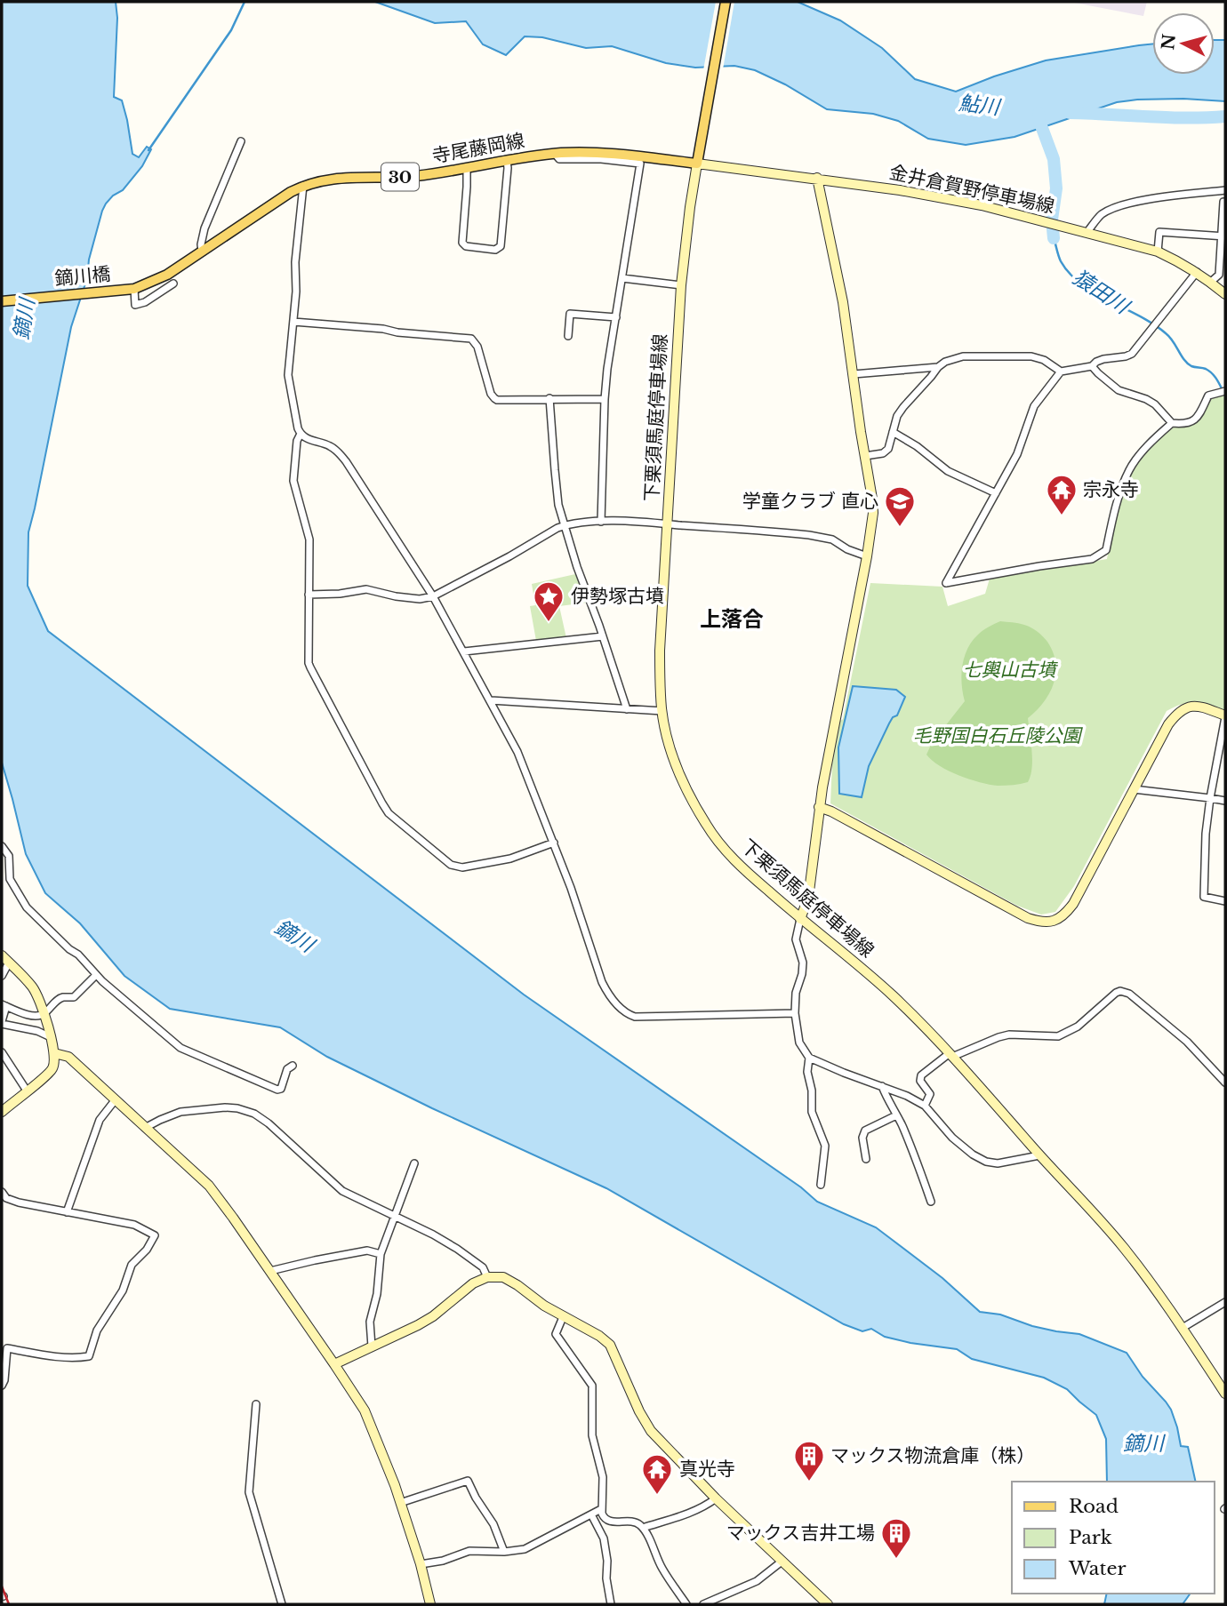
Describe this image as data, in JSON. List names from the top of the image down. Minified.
{"streets":{"main road":["寺尾藤岡線","30","鏑川橋"],"street":["金井倉賀野停車場線","下栗須馬庭停車場線"]},"crossings":[["寺尾藤岡線","金井倉賀野停車場線"],["寺尾藤岡線","鏑川橋"],["寺尾藤岡線","下栗須馬庭停車場線"],["金井倉賀野停車場線","下栗須馬庭停車場線"]],"districts":["上落合"],"water":["鮎川","猿田川","鏑川"],"parks":["七輿山古墳","毛野国白石丘陵公園"],"places":{"temple":["宗永寺","真光寺"],"school or university":["学童クラブ 直心"],"place":["伊勢塚古墳"],"building":["マックス物流倉庫（株）","マックス吉井工場"]},"legend":["Road","Park","Water"],"north":"left"}
